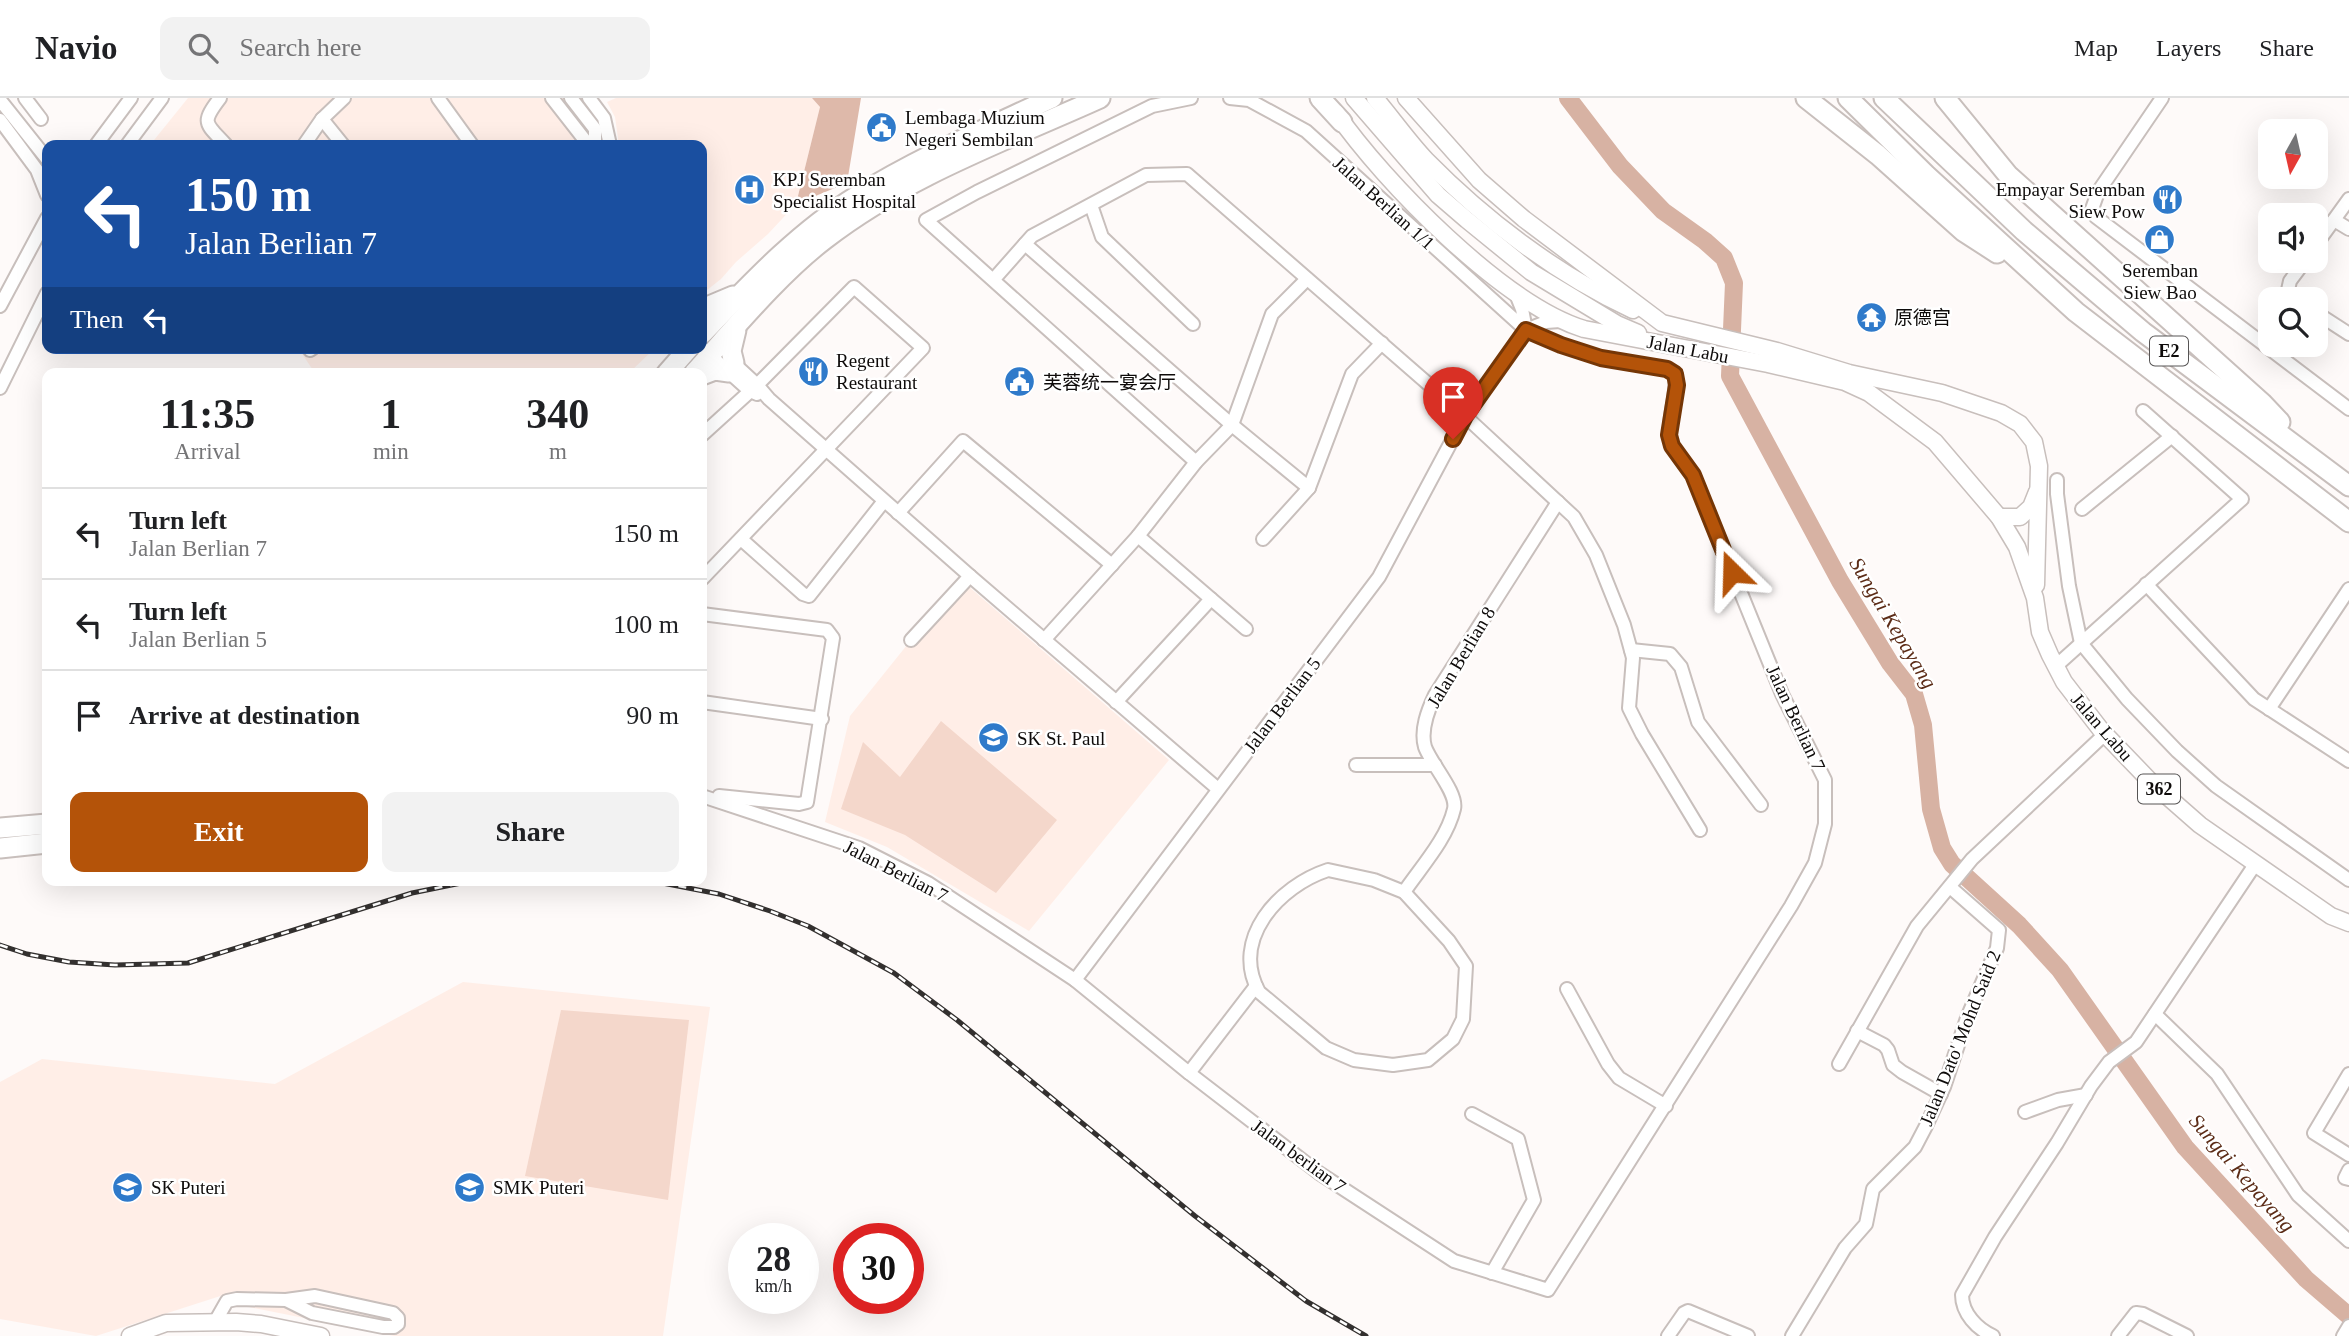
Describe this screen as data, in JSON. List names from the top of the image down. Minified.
{"streets":{"highway":["E2"],"main road":["Jalan Labu","362"],"street":["Jalan Berlian 1/1","Jalan Berlian 8","Jalan Berlian 5","Jalan Berlian 7","Jalan Dato' Mohd Said 2","Jalan berlian 7"]},"crossings":[["Jalan Berlian 1/1","Jalan Berlian 5"],["Jalan Berlian 1/1","Jalan Berlian 7"],["Jalan Berlian 5","Jalan Berlian 7"],["Jalan Berlian 5","Jalan berlian 7"],["Jalan Berlian 7","Jalan berlian 7"]],"water":["Sungai Kepayang"],"places":{"public building":["Lembaga Muzium Negeri Sembilan","芙蓉统一宴会厅"],"hospital":["KPJ Seremban Specialist Hospital"],"restaurant":["Empayar Seremban Siew Pow","Regent Restaurant"],"shop":["Seremban Siew Bao"],"temple":["原德宫"],"school or university":["SK St. Paul","SK Puteri","SMK Puteri"]},"north":"bottom","page":{"header":"Navio","search":"Search here","nav":["Map","Layers","Share"],"turn":["150 m","Jalan Berlian 7"],"then":"Then","eta":["11:35","Arrival","1","min","340","m"],"list":[{"name":"Turn left","note":"Jalan Berlian 7","value":"150 m"},{"name":"Turn left","note":"Jalan Berlian 5","value":"100 m"},{"name":"Arrive at destination","value":"90 m"}],"buttons":["Exit","Share"],"speed":"28 km/h","limit":"30"}}
